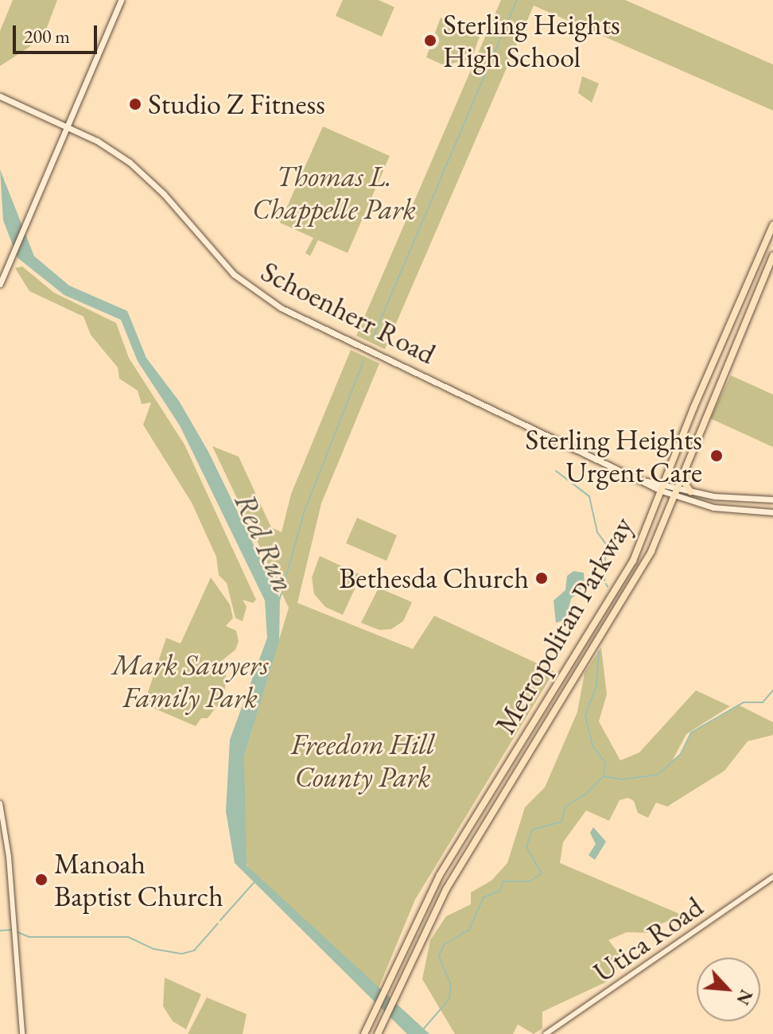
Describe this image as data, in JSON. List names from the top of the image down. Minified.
{"streets":{"main road":["Schoenherr Road","Metropolitan Parkway"],"street":["Utica Road"]},"crossings":[["Schoenherr Road","Metropolitan Parkway"]],"water":["Red Run"],"parks":["Thomas L. Chappelle Park","Mark Sawyers Family Park","Freedom Hill County Park"],"places":["Sterling Heights High School","Studio Z Fitness","Sterling Heights Urgent Care","Bethesda Church","Manoah Baptist Church"],"scale_bar":"200 m","north":"bottom right"}
